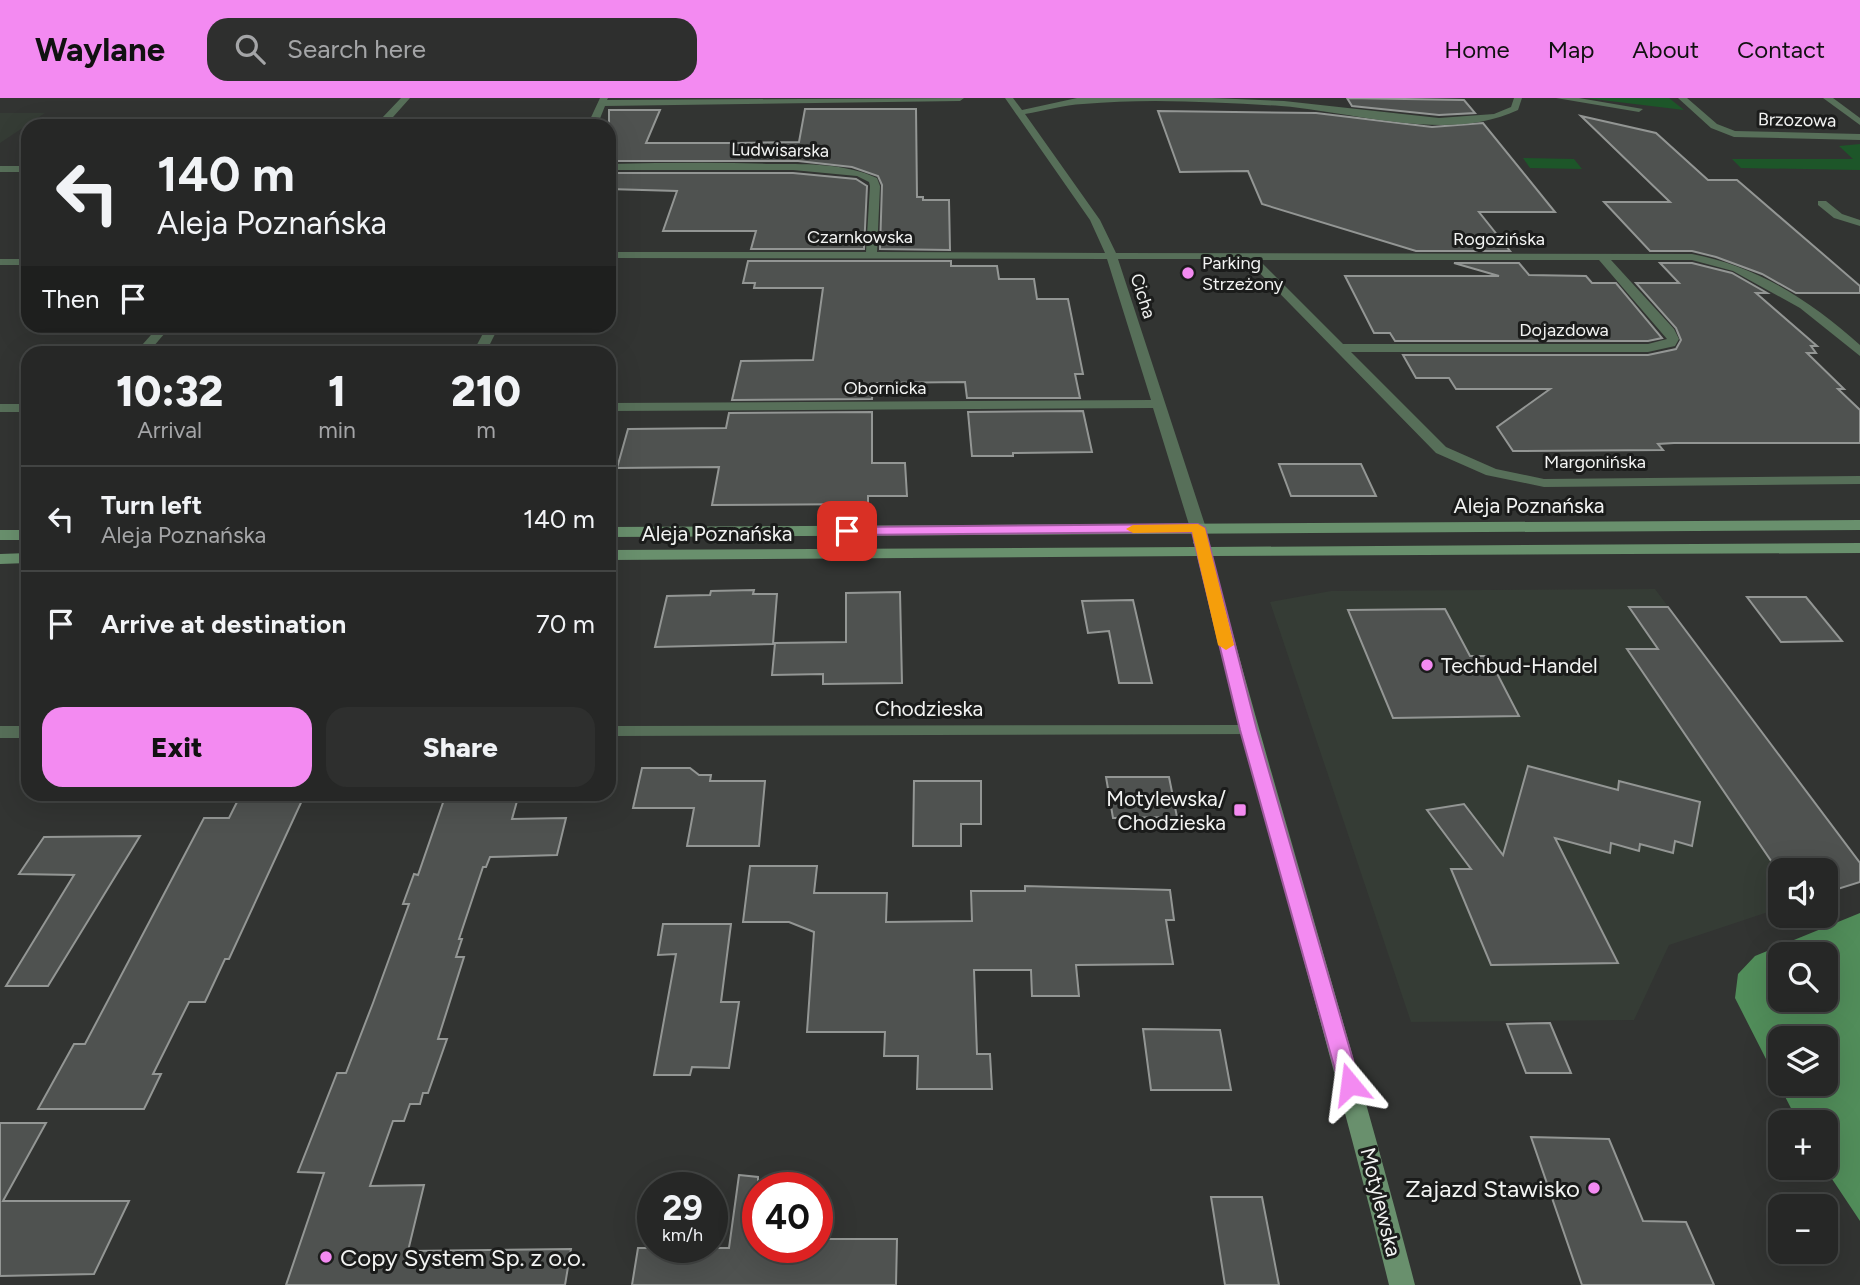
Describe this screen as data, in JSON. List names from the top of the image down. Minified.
{"streets":{"main road":["Aleja Poznańska","Motylewska"],"street":["Brzozowa","Ludwisarska","Czarnkowska","Rogozińska","Cicha","Dojazdowa","Obornicka","Margonińska","Chodzieska"]},"crossings":[["Ludwisarska","Czarnkowska"],["Czarnkowska","Rogozińska"],["Czarnkowska","Cicha"],["Rogozińska","Cicha"],["Rogozińska","Dojazdowa"],["Rogozińska","Margonińska"],["Cicha","Obornicka"],["Cicha","Aleja Poznańska"],["Dojazdowa","Margonińska"],["Aleja Poznańska","Motylewska"],["Chodzieska","Motylewska"]],"places":{"other":["Parking Strzeżony","Techbud-Handel","Zajazd Stawisko","Copy System Sp. z o.o."],"transit":["Motylewska/ Chodzieska"]},"page":{"header":"Waylane","search":"Search here","nav":["Home","Map","About","Contact"],"turn":["140 m","Aleja Poznańska"],"then":"Then","eta":["10:32","Arrival","1","min","210","m"],"list":[{"name":"Turn left","note":"Aleja Poznańska","value":"140 m"},{"name":"Arrive at destination","value":"70 m"}],"buttons":["Exit","Share"],"map_buttons":["+","−"],"speed":"29 km/h","limit":"40"}}
